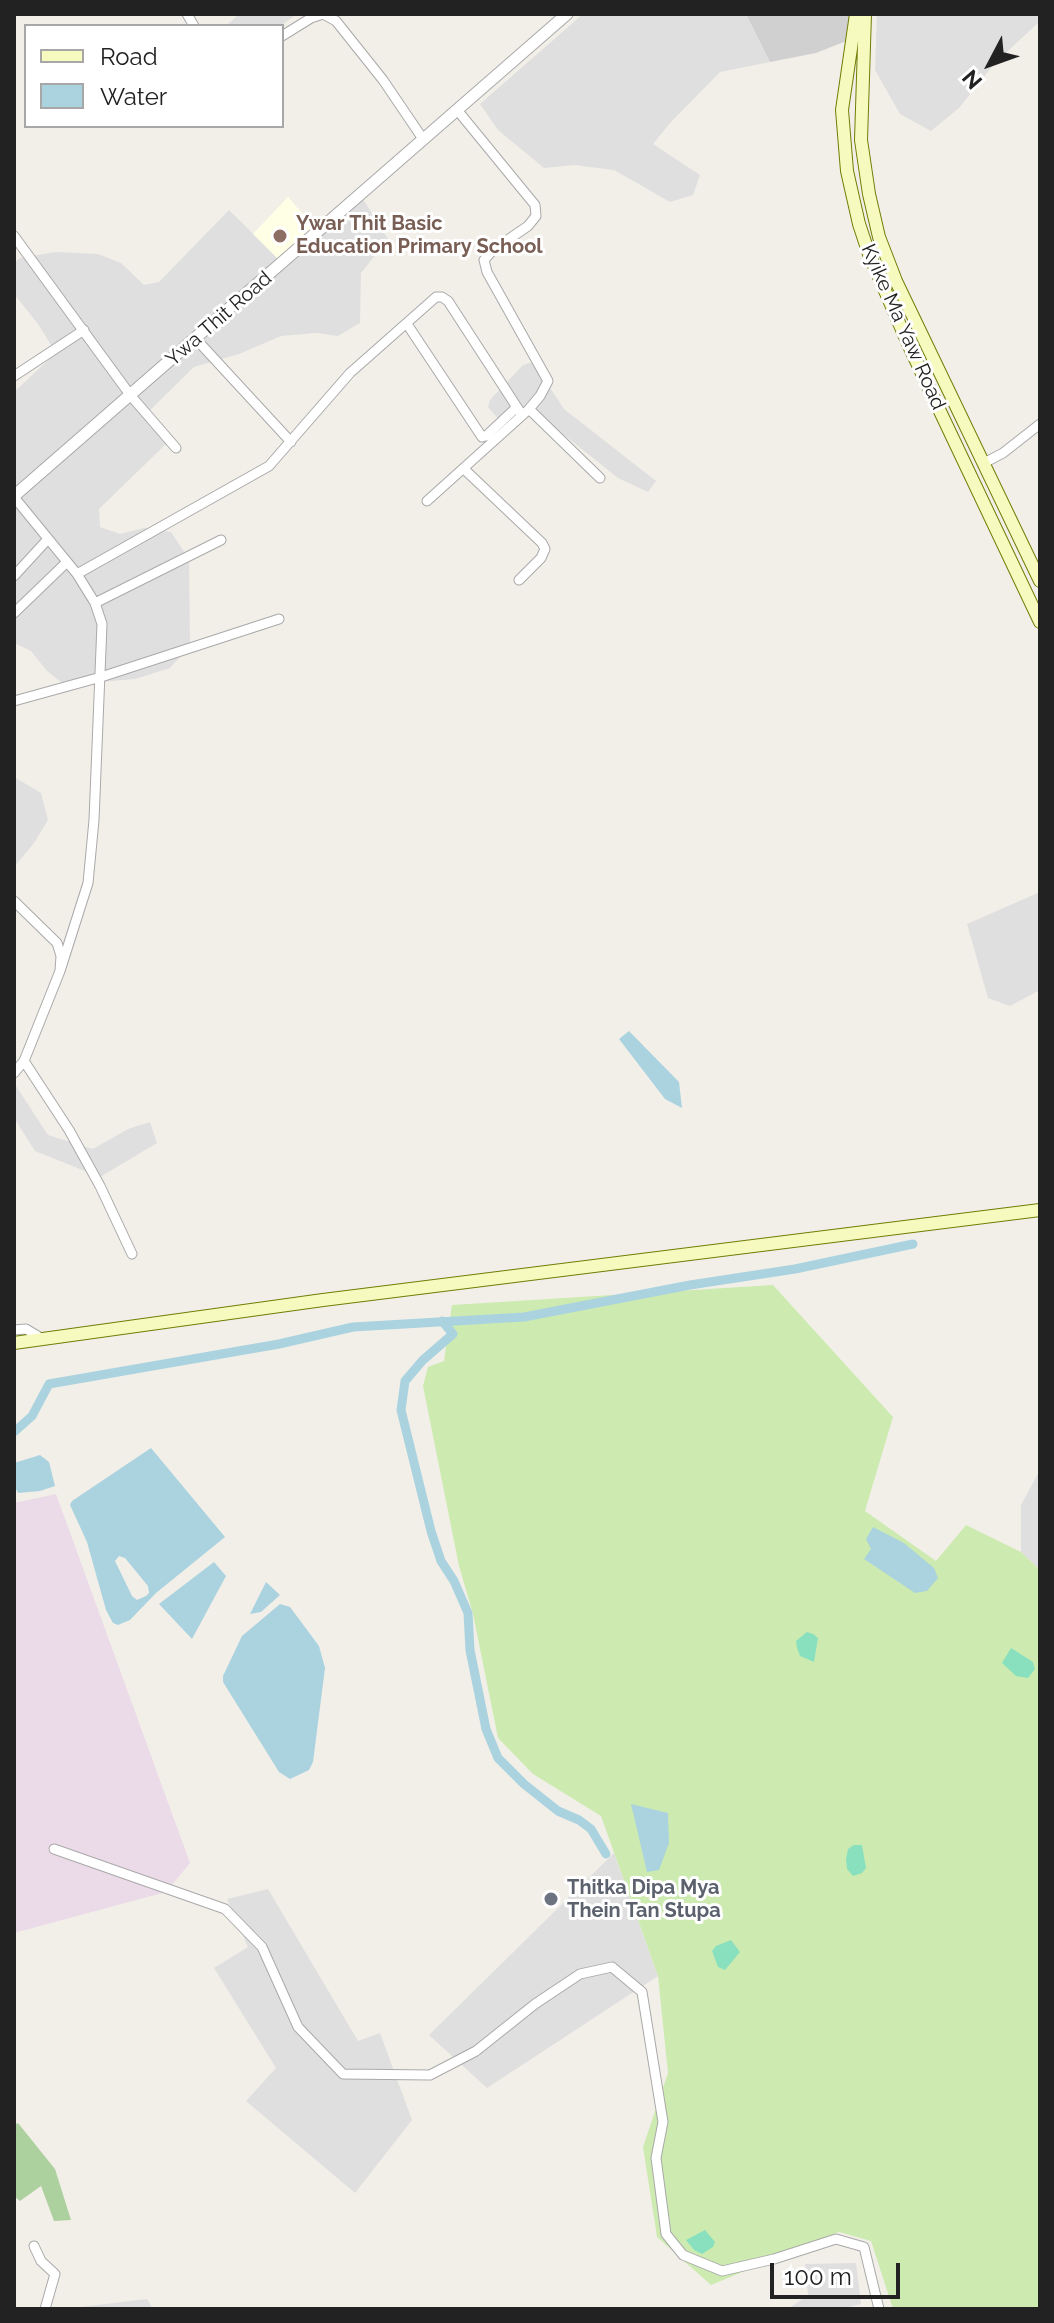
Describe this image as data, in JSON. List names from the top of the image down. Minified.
{"streets":{"main road":["Kyike Ma Yaw Road"],"street":["Ywa Thit Road"]},"places":["Ywar Thit Basic Education Primary School","Thitka Dipa Mya Thein Tan Stupa"],"legend":["Road","Water"],"scale_bar":"100 m","north":"bottom left"}
